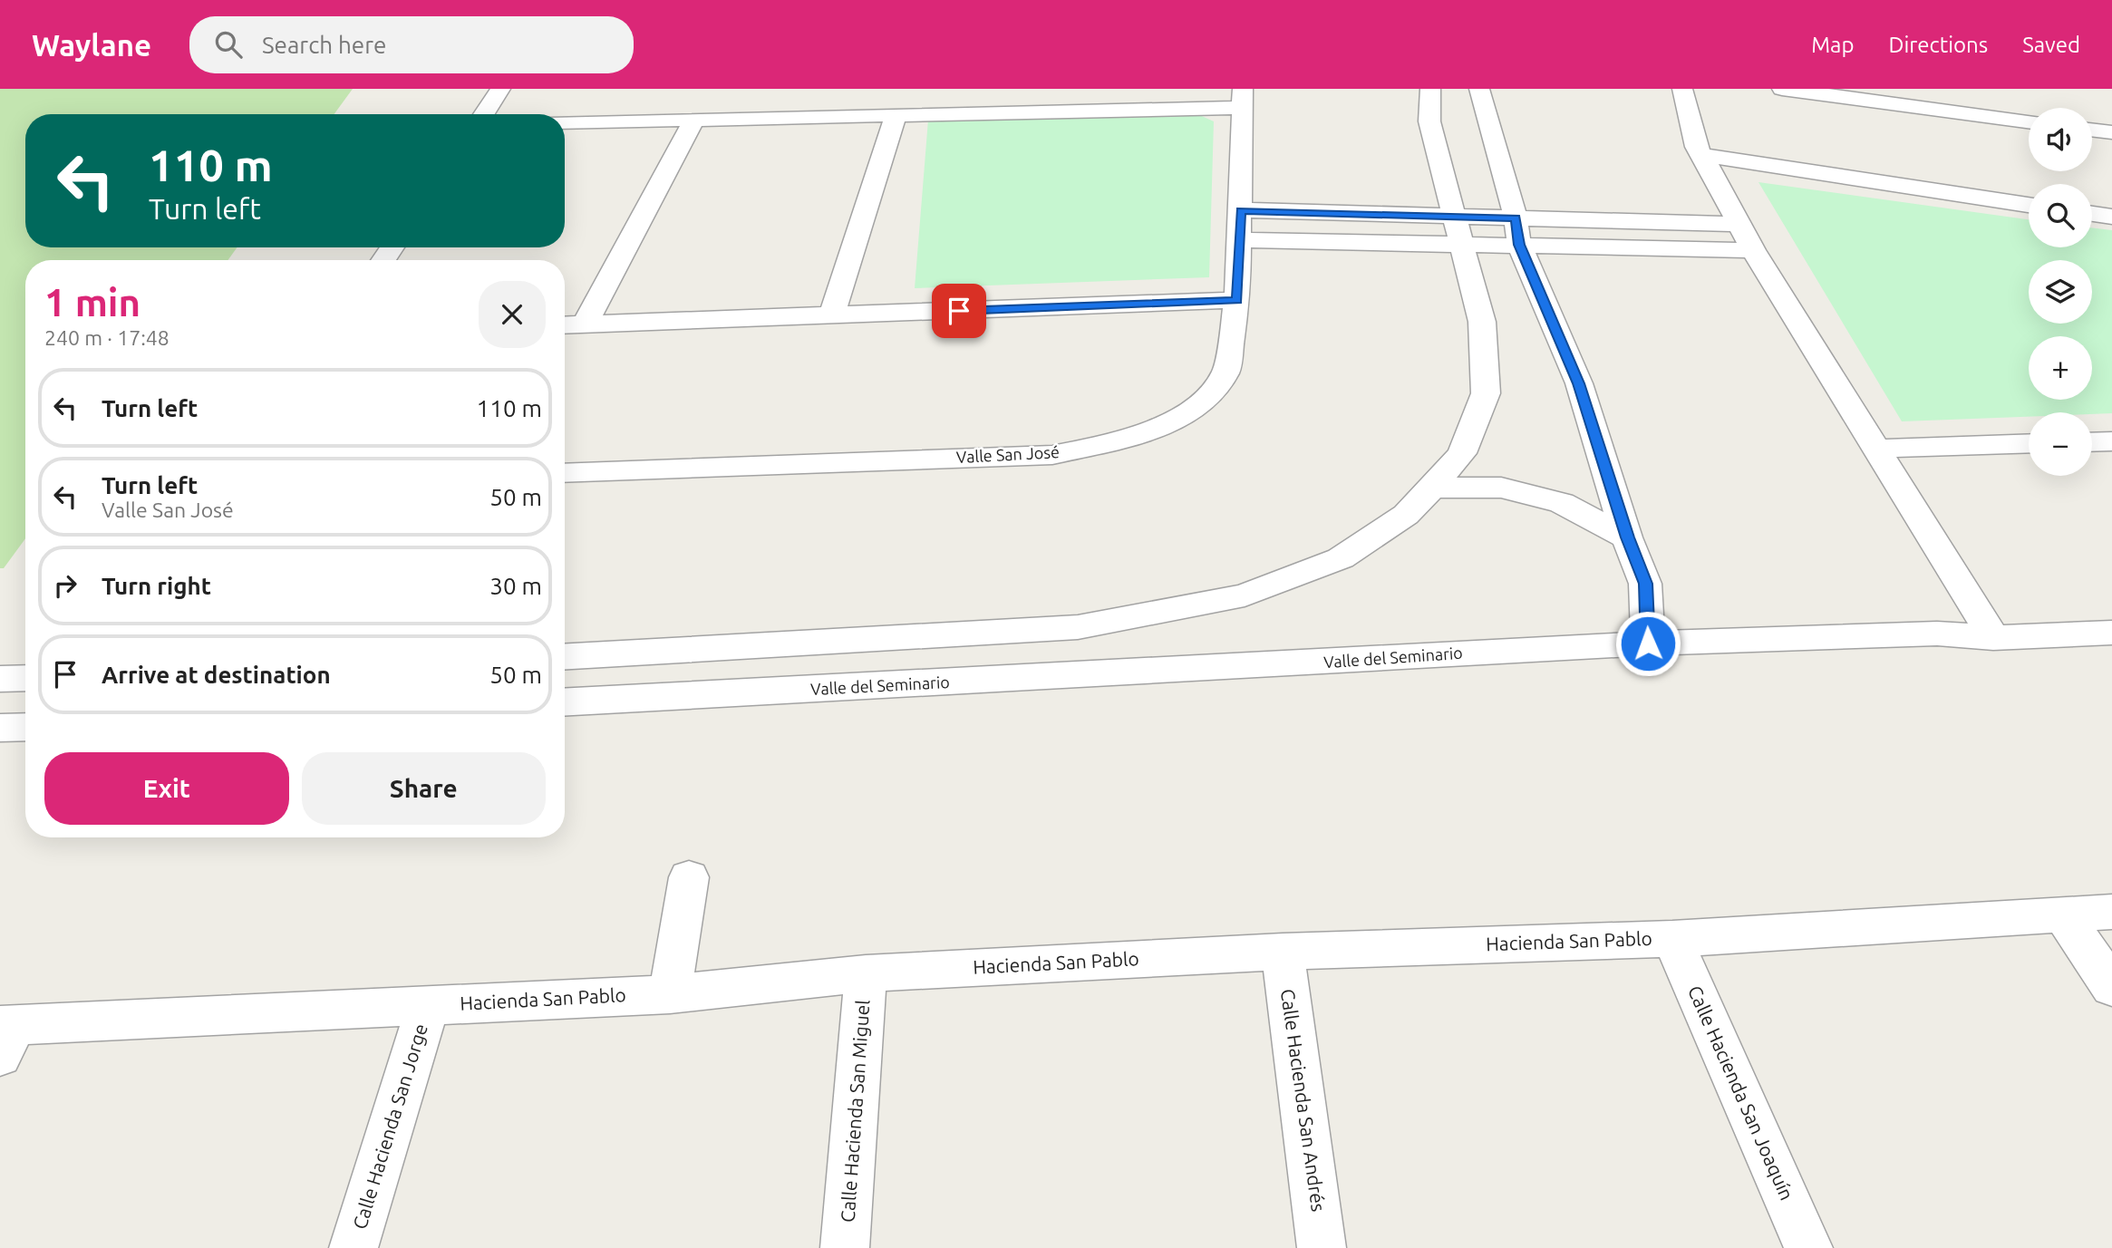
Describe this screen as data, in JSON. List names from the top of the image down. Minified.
{"streets":{"street":["Valle San José","Valle del Seminario","Hacienda San Pablo","Calle Hacienda San Joaquín","Calle Hacienda San Andrés","Calle Hacienda San Miguel","Calle Hacienda San Jorge"]},"crossings":[["Hacienda San Pablo","Calle Hacienda San Joaquín"],["Hacienda San Pablo","Calle Hacienda San Andrés"],["Hacienda San Pablo","Calle Hacienda San Miguel"],["Hacienda San Pablo","Calle Hacienda San Jorge"]],"page":{"header":"Waylane","search":"Search here","nav":["Map","Directions","Saved"],"map_buttons":["+","−"],"turn":["110 m","Turn left"],"heading":["1 min","240 m · 17:48"],"list":[{"name":"Turn left","value":"110 m"},{"name":"Turn left","note":"Valle San José","value":"50 m"},{"name":"Turn right","value":"30 m"},{"name":"Arrive at destination","value":"50 m"}],"buttons":["Exit","Share"]}}
